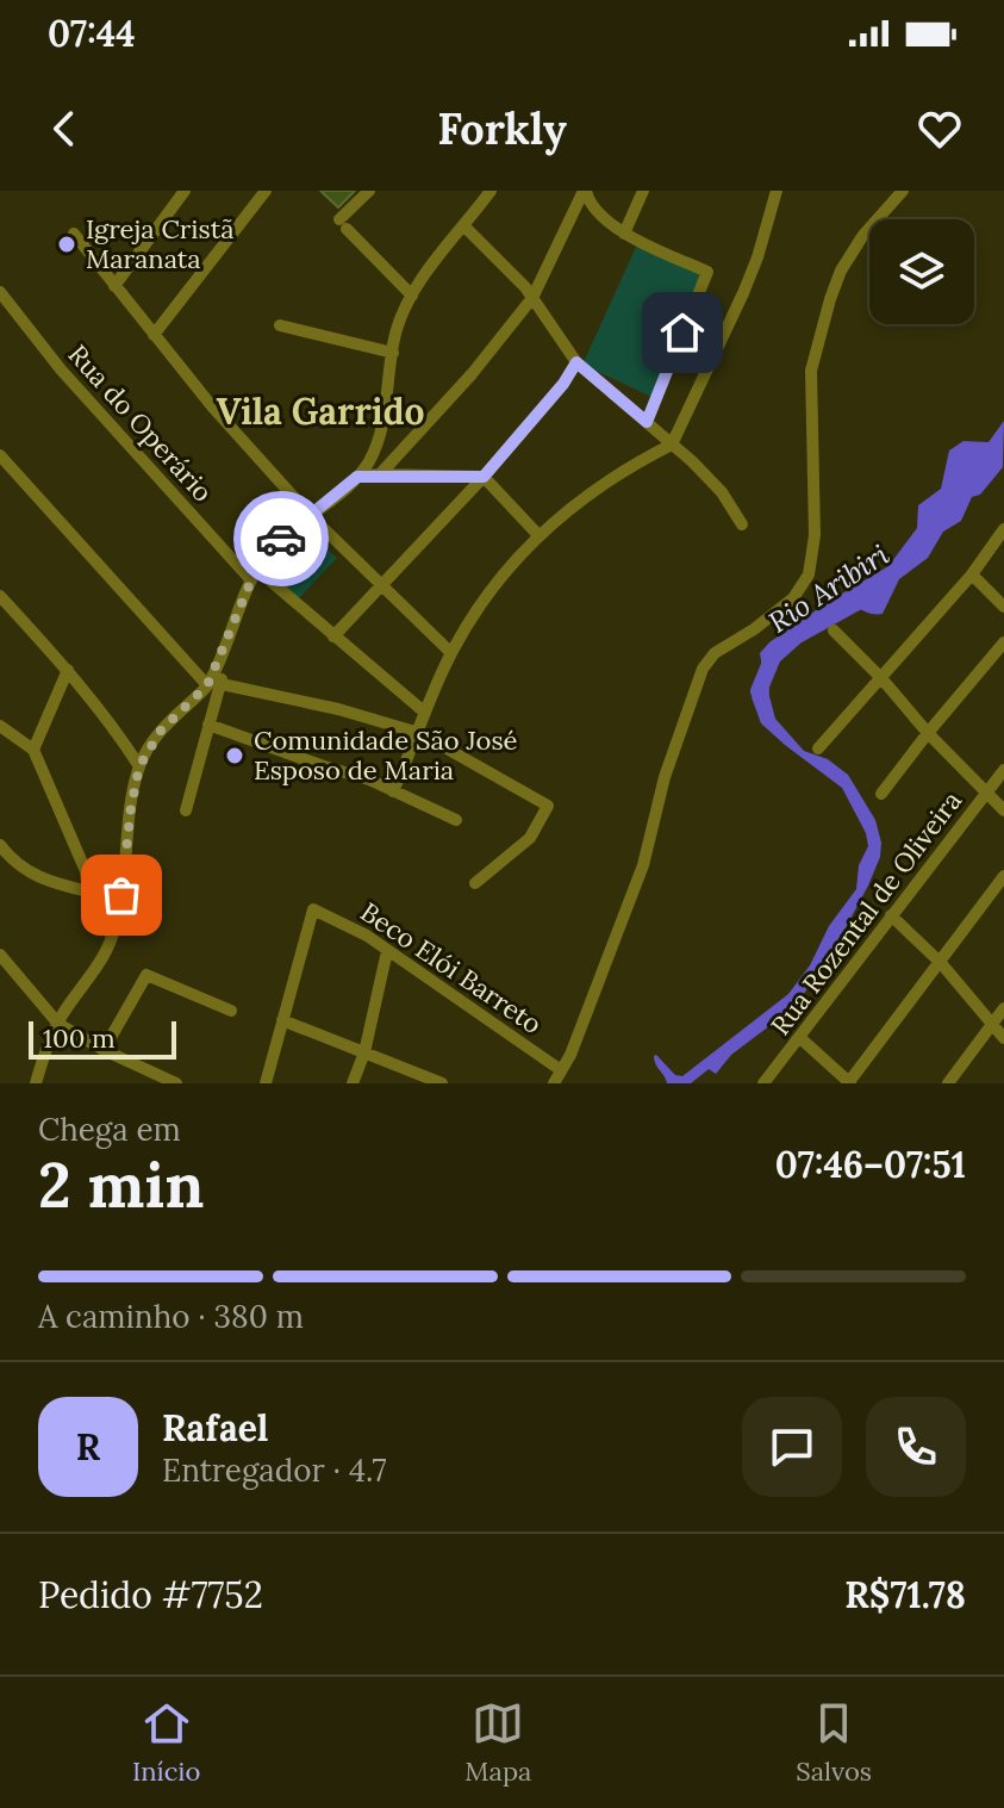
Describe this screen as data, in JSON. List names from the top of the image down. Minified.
{"streets":{"street":["Rua do Operário","Rua Rozental de Oliveira","Beco Elói Barreto"]},"districts":["Vila Garrido"],"water":["Rio Aribiri"],"places":["Igreja Cristã Maranata","Comunidade São José Esposo de Maria"],"scale_bar":"100 m","page":{"status":"07:44","header":"Forkly","scale":"100 m","heading":["2 min","Chega em","07:46–07:51"],"panel":["Rafael","Entregador · 4.7","Pedido #7752","R$71.78"],"bar":"A caminho · 380 m","round":"R","tabs":["Início","Mapa","Salvos"]}}
